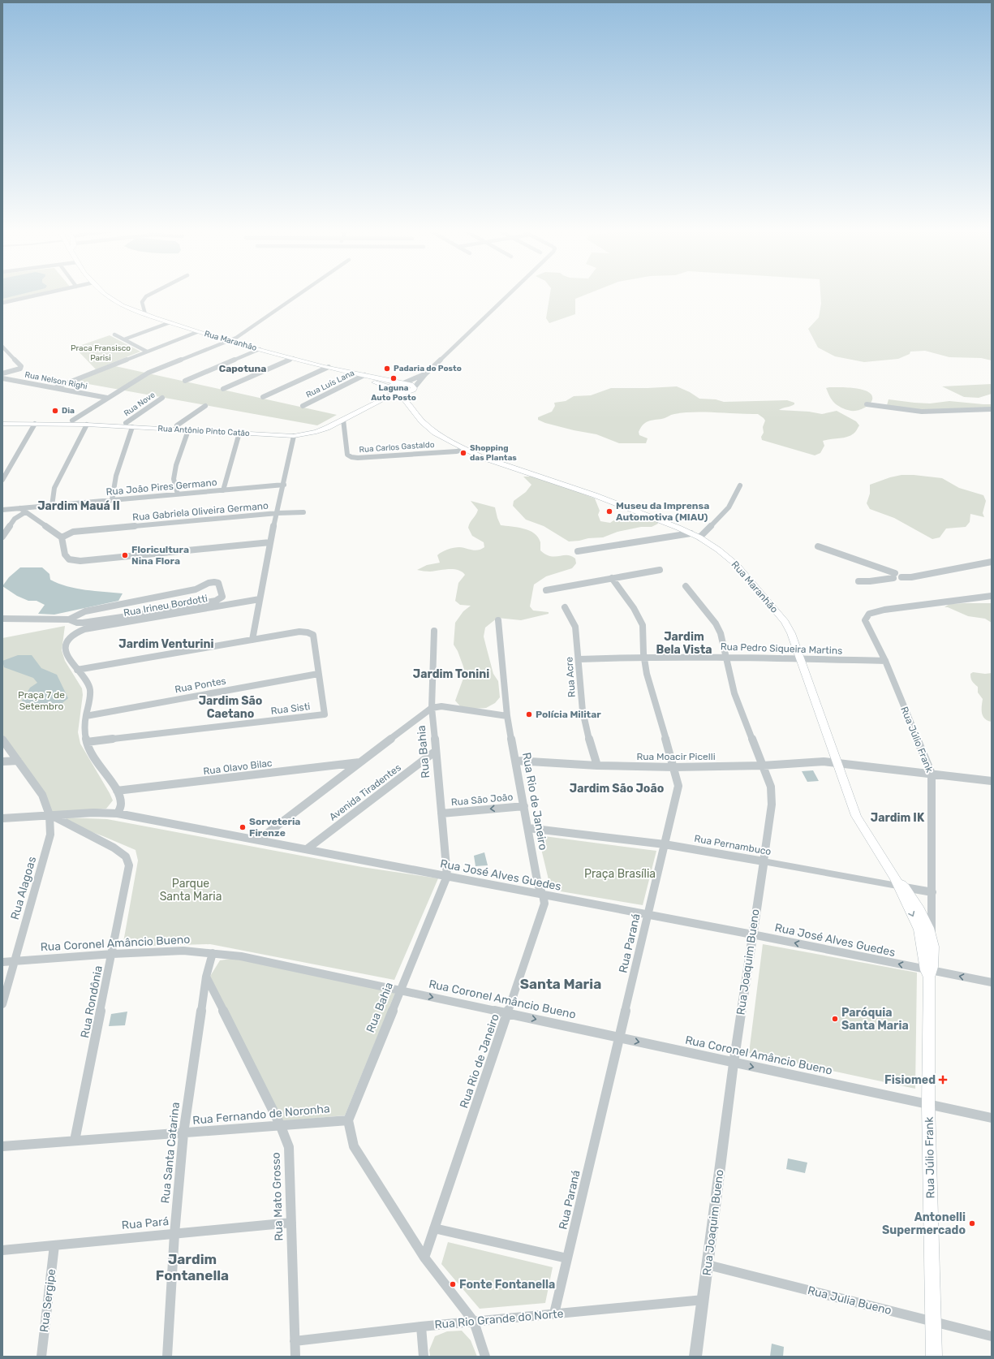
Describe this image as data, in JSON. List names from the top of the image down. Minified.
{"streets":{"main road":["Rua Maranhão","Rua Antônio Pinto Catão","Rua Júlio Frank"],"street":["Rua Nelson Righi","Rua Luís Lana","Rua Nove","Rua Carlos Gastaldo","Rua João Pires Germano","Rua Gabriela Oliveira Germano","Rua Irineu Bordotti","Rua Pedro Siqueira Martins","Rua Acre","Rua Pontes","Rua Sisti","Rua Bahia","Rua Moacir Picelli","Rua Olavo Bilac","Avenida Tiradentes","Rua São João","Rua Rio de Janeiro","Rua Pernambuco","Rua José Alves Guedes","Rua Alagoas","Rua Coronel Amâncio Bueno","Rua Paraná","Rua Joaquim Bueno","Rua Rondônia","Rua Fernando de Noronha","Rua Santa Catarina","Rua Mato Grosso","Rua Pará","Rua Sergipe","Rua Julia Bueno","Rua Rio Grande do Norte"]},"crossings":[["Rua Maranhão","Rua Luís Lana"],["Rua Maranhão","Rua Antônio Pinto Catão"],["Rua Maranhão","Rua Carlos Gastaldo"],["Rua Maranhão","Rua Pedro Siqueira Martins"],["Rua Maranhão","Rua Júlio Frank"],["Rua Maranhão","Rua Moacir Picelli"],["Rua Maranhão","Rua Pernambuco"],["Rua Maranhão","Rua José Alves Guedes"],["Rua Nove","Rua Antônio Pinto Catão"],["Rua Antônio Pinto Catão","Rua Carlos Gastaldo"],["Rua Pedro Siqueira Martins","Rua Acre"],["Rua Pedro Siqueira Martins","Rua Júlio Frank"],["Rua Pedro Siqueira Martins","Rua Paraná"],["Rua Pedro Siqueira Martins","Rua Joaquim Bueno"],["Rua Acre","Rua Moacir Picelli"],["Rua Pontes","Rua Sisti"],["Rua Júlio Frank","Rua Moacir Picelli"],["Rua Júlio Frank","Rua Pernambuco"],["Rua Júlio Frank","Rua José Alves Guedes"],["Rua Júlio Frank","Rua Coronel Amâncio Bueno"],["Rua Júlio Frank","Rua Julia Bueno"],["Rua Bahia","Avenida Tiradentes"],["Rua Bahia","Rua São João"],["Rua Bahia","Rua José Alves Guedes"],["Rua Bahia","Rua Coronel Amâncio Bueno"],["Rua Bahia","Rua Fernando de Noronha"],["Rua Moacir Picelli","Rua Rio de Janeiro"],["Rua Moacir Picelli","Rua Paraná"],["Rua Moacir Picelli","Rua Joaquim Bueno"],["Avenida Tiradentes","Rua José Alves Guedes"],["Rua São João","Rua Rio de Janeiro"],["Rua Rio de Janeiro","Rua Pernambuco"],["Rua Rio de Janeiro","Rua José Alves Guedes"],["Rua Rio de Janeiro","Rua Coronel Amâncio Bueno"],["Rua Pernambuco","Rua Paraná"],["Rua Pernambuco","Rua Joaquim Bueno"],["Rua José Alves Guedes","Rua Alagoas"],["Rua José Alves Guedes","Rua Paraná"],["Rua José Alves Guedes","Rua Joaquim Bueno"],["Rua José Alves Guedes","Rua Rondônia"],["Rua Alagoas","Rua Coronel Amâncio Bueno"],["Rua Alagoas","Rua Rondônia"],["Rua Coronel Amâncio Bueno","Rua Paraná"],["Rua Coronel Amâncio Bueno","Rua Joaquim Bueno"],["Rua Coronel Amâncio Bueno","Rua Rondônia"],["Rua Coronel Amâncio Bueno","Rua Santa Catarina"],["Rua Paraná","Rua Rio Grande do Norte"],["Rua Joaquim Bueno","Rua Julia Bueno"],["Rua Joaquim Bueno","Rua Rio Grande do Norte"],["Rua Rondônia","Rua Fernando de Noronha"],["Rua Fernando de Noronha","Rua Santa Catarina"],["Rua Fernando de Noronha","Rua Mato Grosso"],["Rua Santa Catarina","Rua Mato Grosso"],["Rua Santa Catarina","Rua Pará"],["Rua Mato Grosso","Rua Pará"],["Rua Mato Grosso","Rua Rio Grande do Norte"],["Rua Pará","Rua Sergipe"]],"one_way":["Rua São João","Rua Coronel Amâncio Bueno"],"districts":["Capotuna","Jardim Mauá II","Jardim Bela Vista","Jardim Venturini","Jardim Tonini","Jardim São Caetano","Jardim São João","Jardim IK","Santa Maria","Jardim Fontanella"],"parks":["Praca Fransisco Parisi","Praça 7 de Setembro","Praça Brasília","Parque Santa Maria"],"places":{"other":["Padaria do Posto","Laguna Auto Posto","Dia","Shopping das Plantas","Museu da Imprensa Automotiva (MIAU)","Floricultura Nina Flora","Polícia Militar","Sorveteria Firenze","Paróquia Santa Maria","Antonelli Supermercado","Fonte Fontanella"],"health":["Fisiomed"]}}
